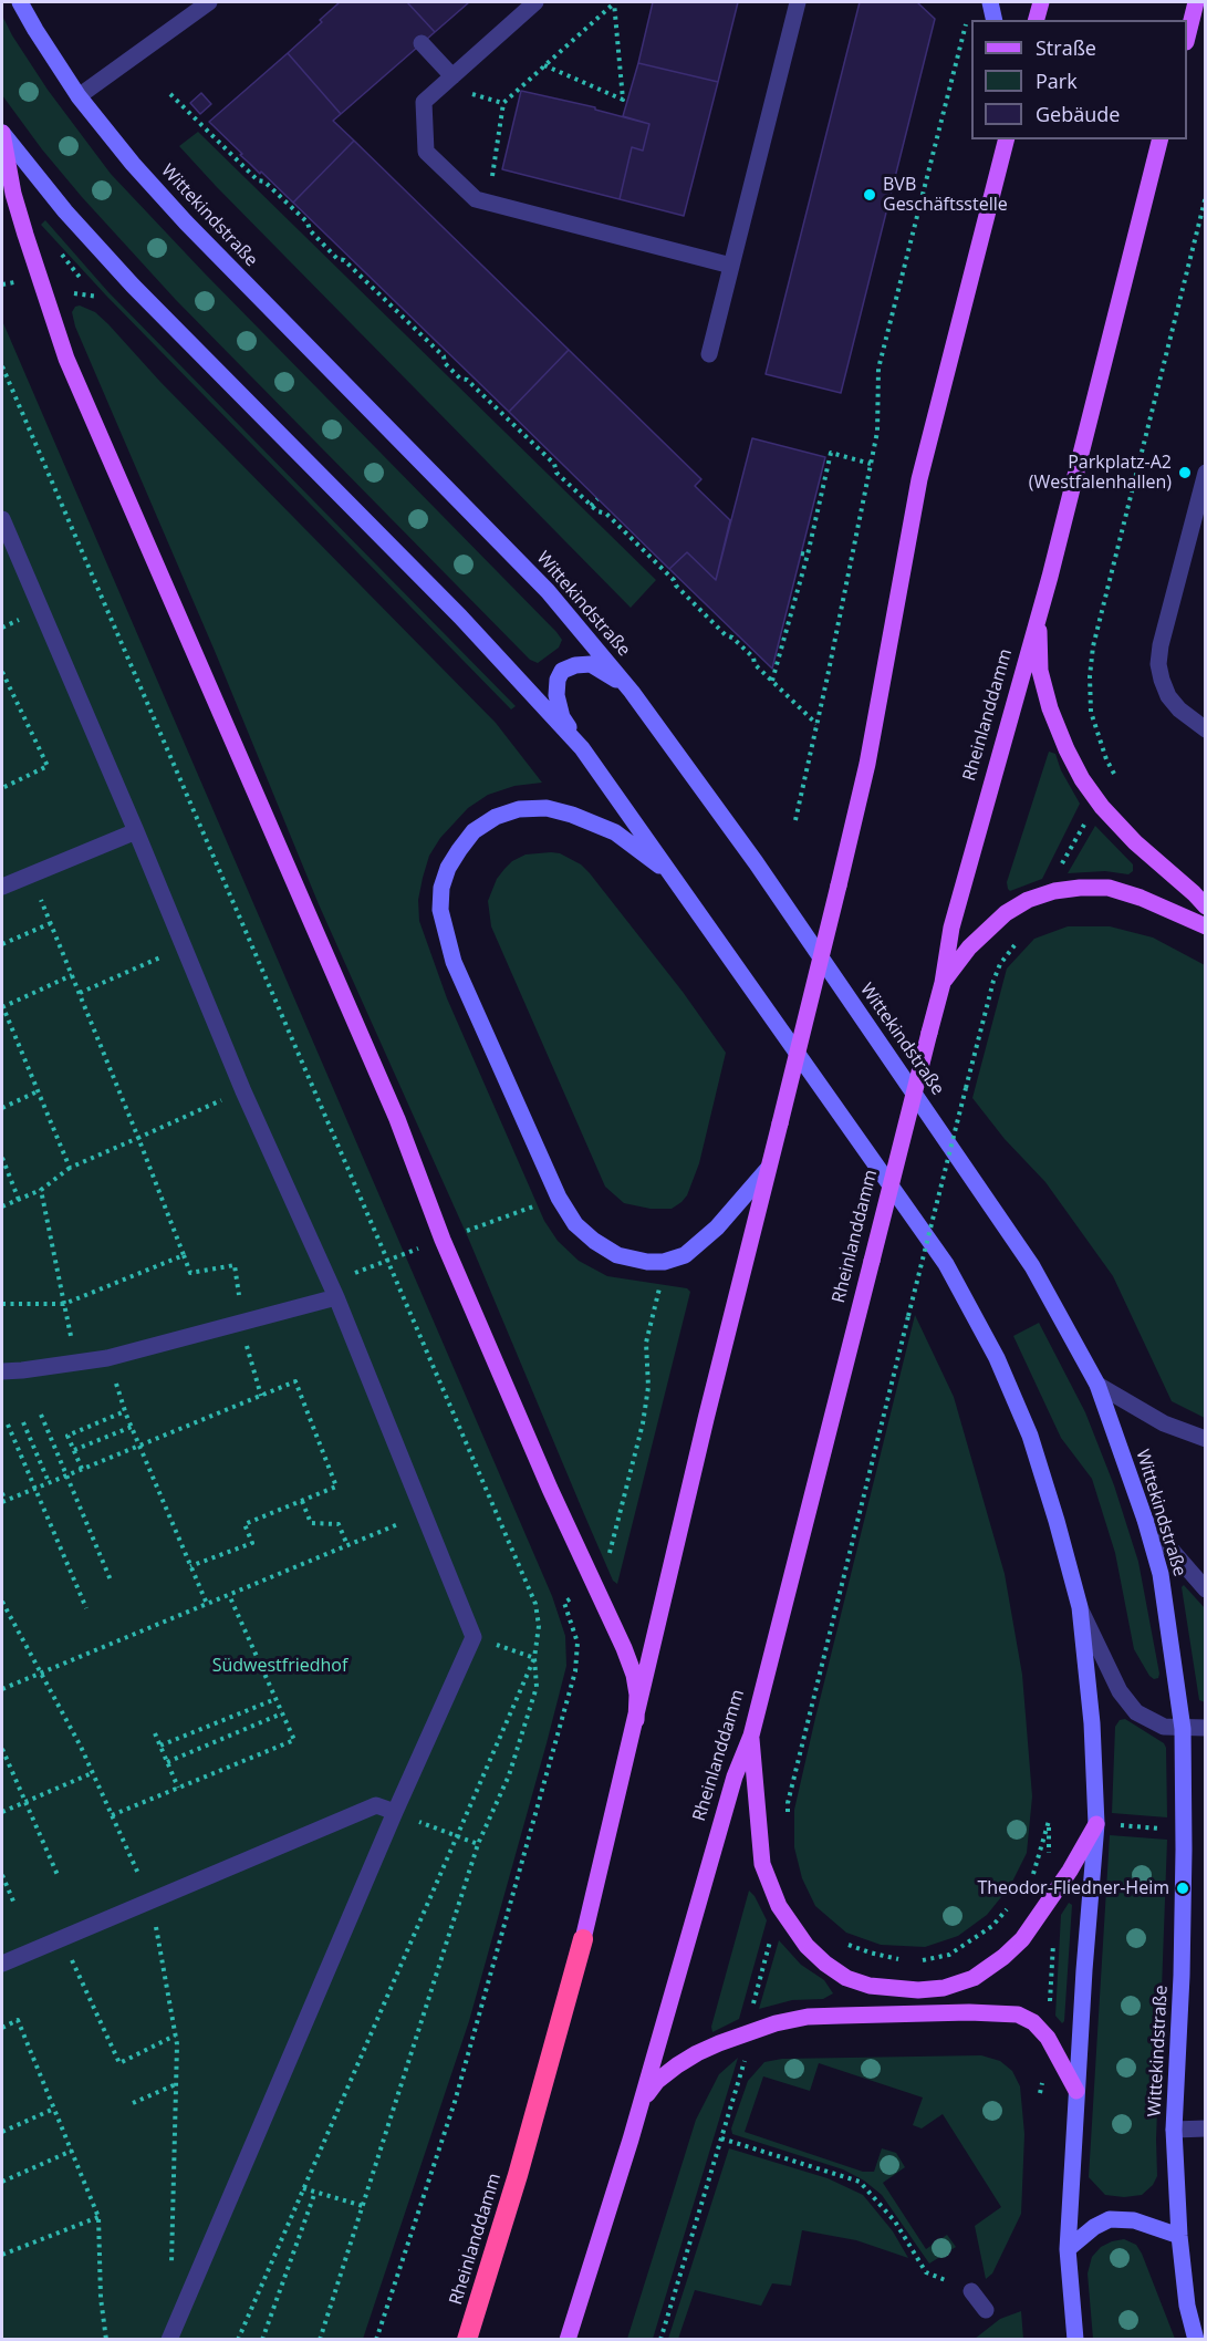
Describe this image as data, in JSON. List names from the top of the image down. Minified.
{"streets":{"highway":["Rheinlanddamm"],"main road":["Wittekindstraße"]},"parks":["Südwestfriedhof"],"places":["BVB Geschäftsstelle","Parkplatz-A2 (Westfalenhallen)","Theodor-Fliedner-Heim"],"legend":["Straße","Park","Gebäude"]}
